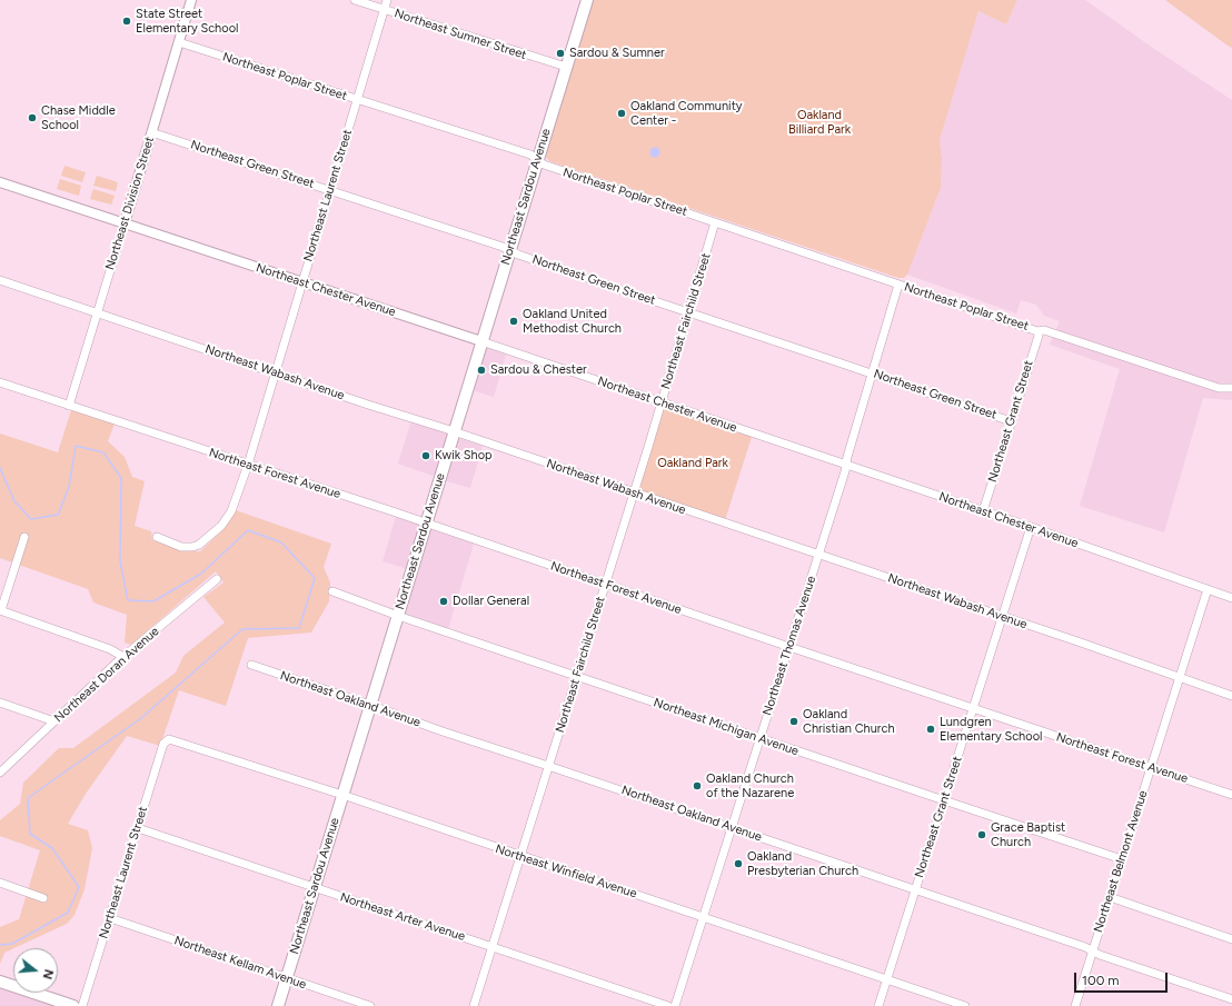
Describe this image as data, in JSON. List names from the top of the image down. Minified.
{"streets":{"main road":["Northeast Sardou Avenue"],"street":["Northeast Sumner Street","Northeast Poplar Street","Northeast Green Street","Northeast Laurent Street","Northeast Division Street","Northeast Chester Avenue","Northeast Fairchild Street","Northeast Wabash Avenue","Northeast Grant Street","Northeast Forest Avenue","Northeast Thomas Avenue","Northeast Doran Avenue","Northeast Oakland Avenue","Northeast Michigan Avenue","Northeast Belmont Avenue","Northeast Winfield Avenue","Northeast Arter Avenue","Northeast Kellam Avenue"]},"crossings":[["Northeast Sumner Street","Northeast Laurent Street"],["Northeast Sumner Street","Northeast Sardou Avenue"],["Northeast Poplar Street","Northeast Laurent Street"],["Northeast Poplar Street","Northeast Sardou Avenue"],["Northeast Poplar Street","Northeast Division Street"],["Northeast Poplar Street","Northeast Fairchild Street"],["Northeast Poplar Street","Northeast Grant Street"],["Northeast Poplar Street","Northeast Thomas Avenue"],["Northeast Green Street","Northeast Laurent Street"],["Northeast Green Street","Northeast Sardou Avenue"],["Northeast Green Street","Northeast Division Street"],["Northeast Green Street","Northeast Fairchild Street"],["Northeast Green Street","Northeast Grant Street"],["Northeast Green Street","Northeast Thomas Avenue"],["Northeast Laurent Street","Northeast Chester Avenue"],["Northeast Laurent Street","Northeast Wabash Avenue"],["Northeast Laurent Street","Northeast Forest Avenue"],["Northeast Laurent Street","Northeast Winfield Avenue"],["Northeast Laurent Street","Northeast Arter Avenue"],["Northeast Laurent Street","Northeast Kellam Avenue"],["Northeast Sardou Avenue","Northeast Chester Avenue"],["Northeast Sardou Avenue","Northeast Wabash Avenue"],["Northeast Sardou Avenue","Northeast Forest Avenue"],["Northeast Sardou Avenue","Northeast Oakland Avenue"],["Northeast Sardou Avenue","Northeast Michigan Avenue"],["Northeast Sardou Avenue","Northeast Winfield Avenue"],["Northeast Sardou Avenue","Northeast Arter Avenue"],["Northeast Sardou Avenue","Northeast Kellam Avenue"],["Northeast Division Street","Northeast Chester Avenue"],["Northeast Division Street","Northeast Wabash Avenue"],["Northeast Division Street","Northeast Forest Avenue"],["Northeast Chester Avenue","Northeast Fairchild Street"],["Northeast Chester Avenue","Northeast Grant Street"],["Northeast Chester Avenue","Northeast Thomas Avenue"],["Northeast Chester Avenue","Northeast Belmont Avenue"],["Northeast Fairchild Street","Northeast Wabash Avenue"],["Northeast Fairchild Street","Northeast Forest Avenue"],["Northeast Fairchild Street","Northeast Oakland Avenue"],["Northeast Fairchild Street","Northeast Michigan Avenue"],["Northeast Fairchild Street","Northeast Winfield Avenue"],["Northeast Fairchild Street","Northeast Arter Avenue"],["Northeast Wabash Avenue","Northeast Grant Street"],["Northeast Wabash Avenue","Northeast Thomas Avenue"],["Northeast Wabash Avenue","Northeast Belmont Avenue"],["Northeast Grant Street","Northeast Forest Avenue"],["Northeast Grant Street","Northeast Oakland Avenue"],["Northeast Grant Street","Northeast Michigan Avenue"],["Northeast Grant Street","Northeast Winfield Avenue"],["Northeast Forest Avenue","Northeast Thomas Avenue"],["Northeast Forest Avenue","Northeast Belmont Avenue"],["Northeast Thomas Avenue","Northeast Oakland Avenue"],["Northeast Thomas Avenue","Northeast Michigan Avenue"],["Northeast Thomas Avenue","Northeast Winfield Avenue"],["Northeast Oakland Avenue","Northeast Belmont Avenue"],["Northeast Michigan Avenue","Northeast Belmont Avenue"]],"parks":["Oakland Billiard Park","Oakland Park"],"places":["State Street Elementary School","Sardou & Sumner","Oakland Community Center -","Chase Middle School","Oakland United Methodist Church","Sardou & Chester","Kwik Shop","Dollar General","Oakland Christian Church","Lundgren Elementary School","Oakland Church of the Nazarene","Grace Baptist Church","Oakland Presbyterian Church"],"scale_bar":"100 m","north":"right"}
